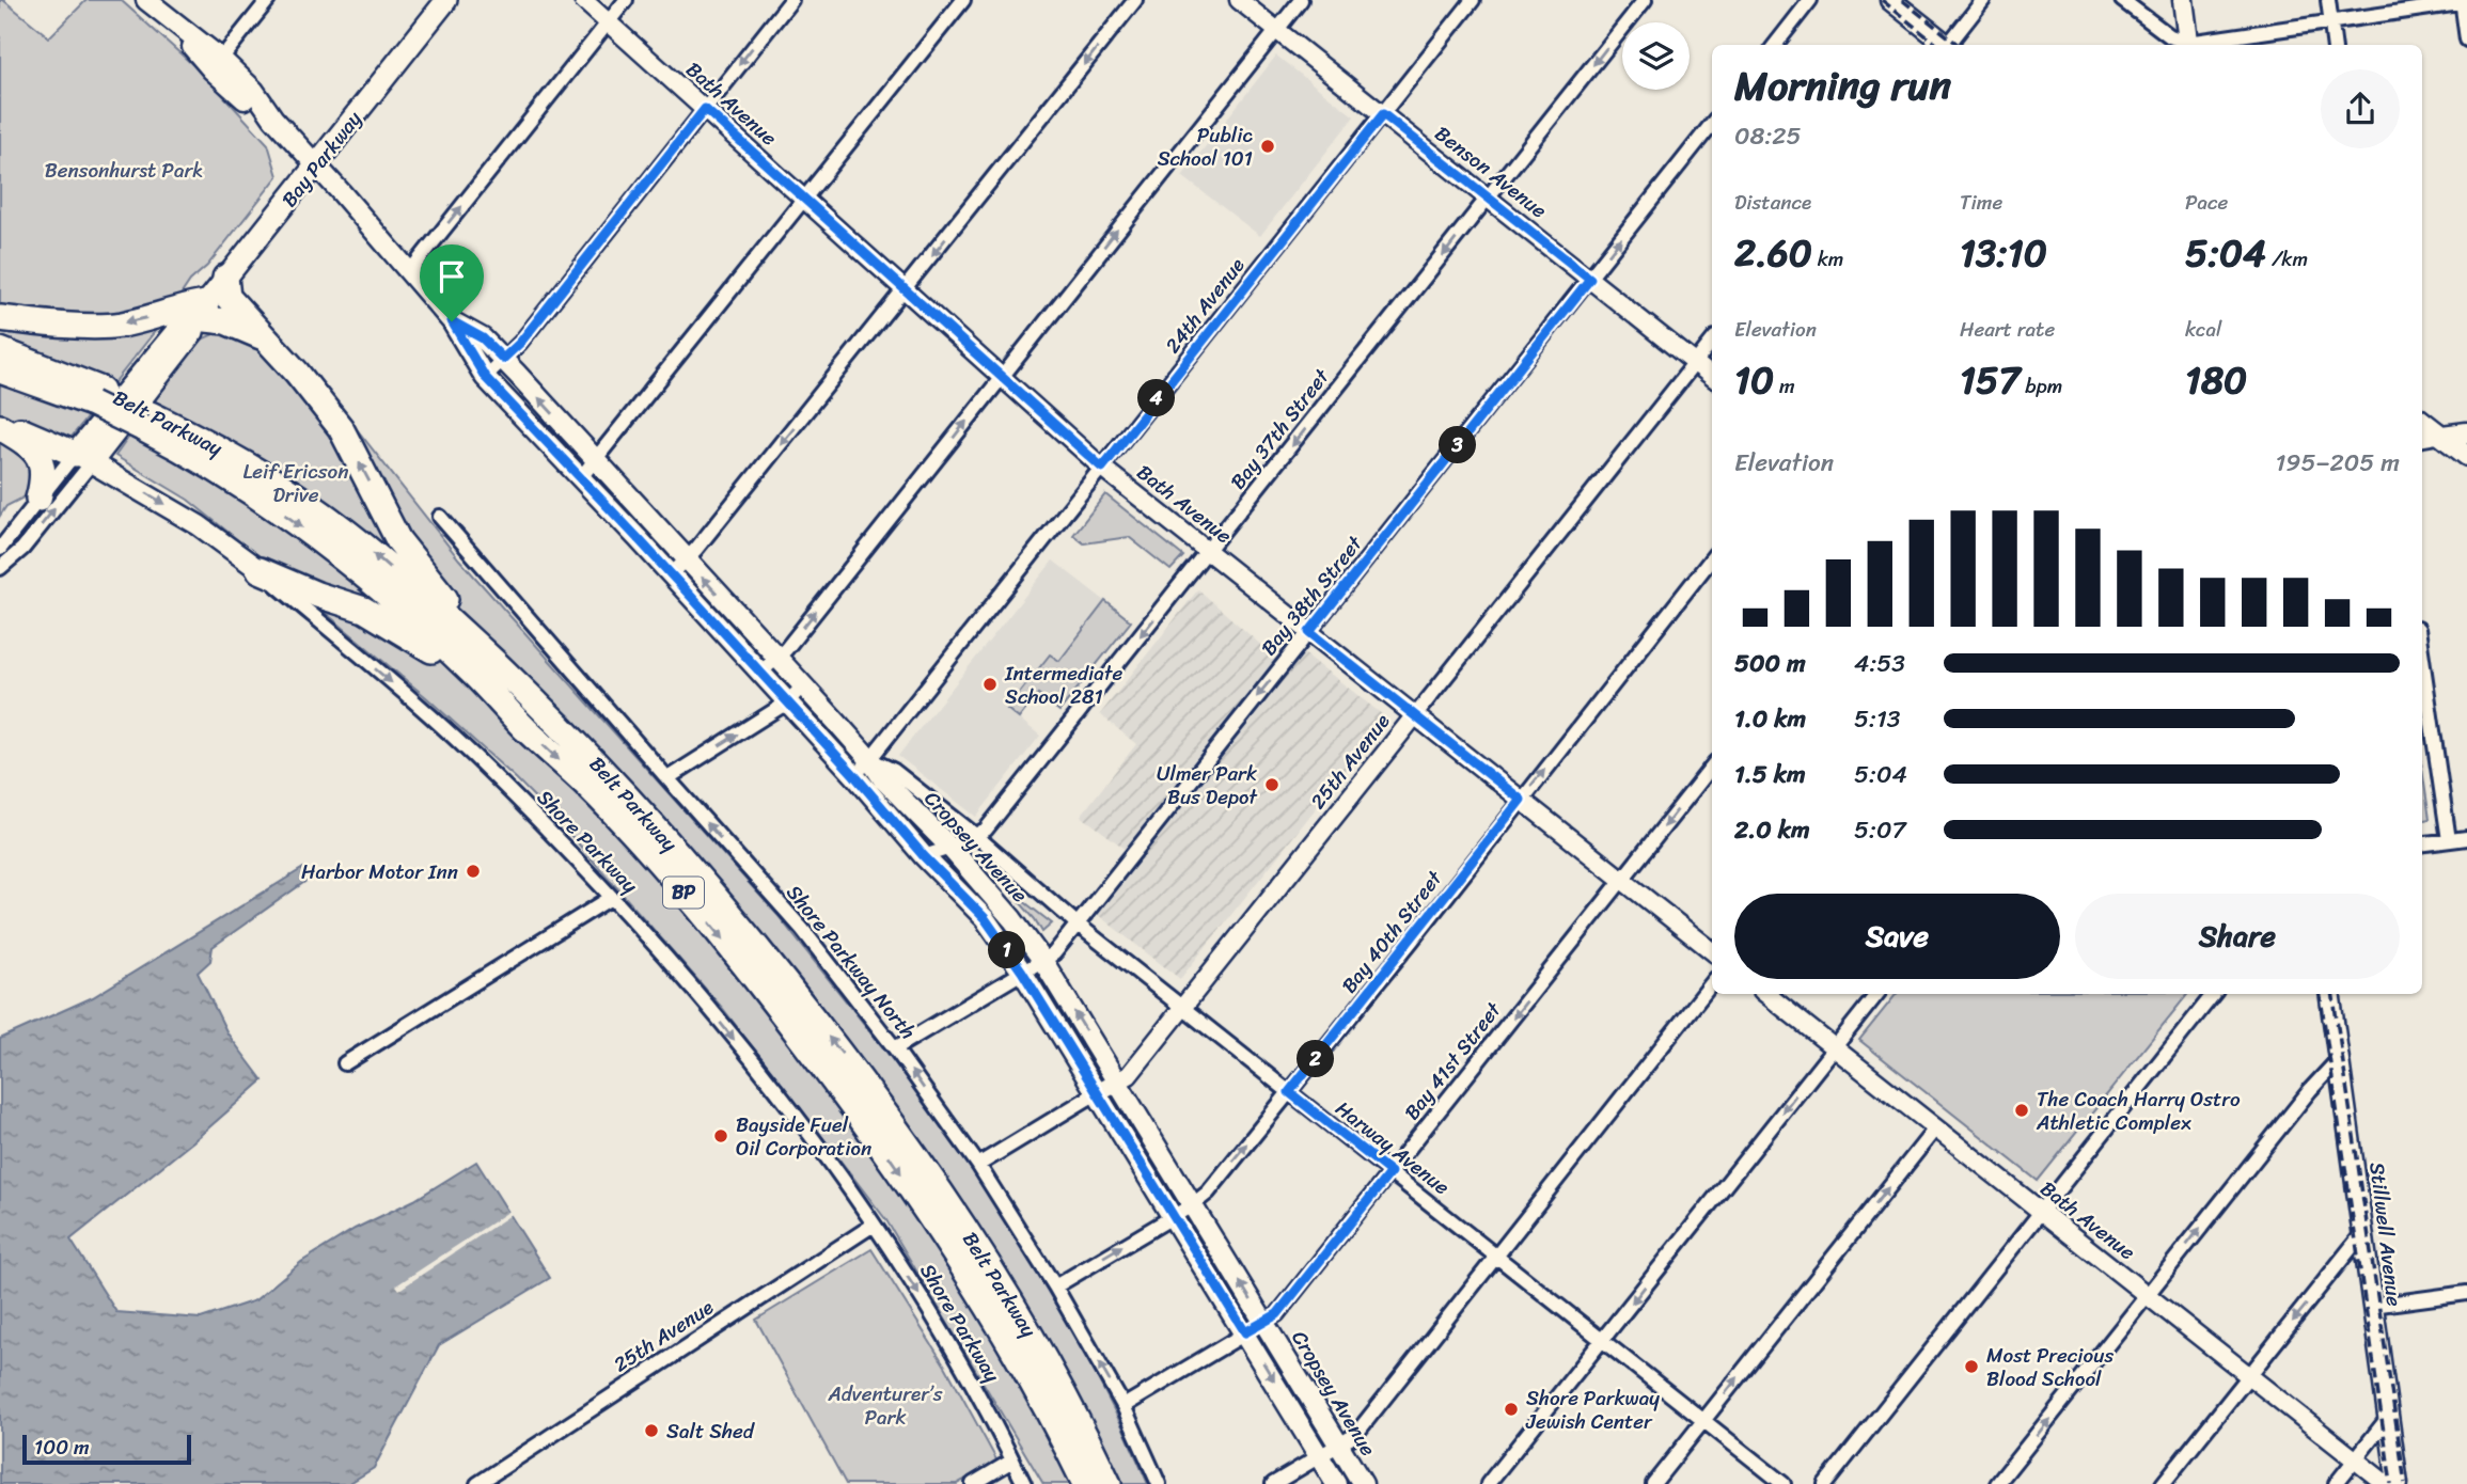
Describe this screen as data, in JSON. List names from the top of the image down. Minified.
{"streets":{"highway":["Belt Parkway","BP"],"main road":["Bay Parkway","Shore Parkway","Cropsey Avenue","Stillwell Avenue"],"street":["Bath Avenue","Benson Avenue","24th Avenue","Bay 37th Street","Bay 38th Street","25th Avenue","Bay 40th Street","Shore Parkway North","Bay 41st Street","Harway Avenue"]},"crossings":[["Bath Avenue","24th Avenue"],["Bath Avenue","Bay 37th Street"],["Bath Avenue","Bay 38th Street"],["Bath Avenue","25th Avenue"],["Bath Avenue","Bay 40th Street"],["Bath Avenue","Bay 41st Street"],["Bay Parkway","Shore Parkway"],["Bay Parkway","Cropsey Avenue"],["Benson Avenue","24th Avenue"],["Benson Avenue","Bay 37th Street"],["Benson Avenue","Bay 38th Street"],["Benson Avenue","25th Avenue"],["24th Avenue","Cropsey Avenue"],["24th Avenue","Harway Avenue"],["Bay 37th Street","Cropsey Avenue"],["Bay 37th Street","Harway Avenue"],["Bay 38th Street","Cropsey Avenue"],["Bay 38th Street","Shore Parkway North"],["Bay 38th Street","Harway Avenue"],["25th Avenue","Shore Parkway"],["25th Avenue","Cropsey Avenue"],["25th Avenue","Shore Parkway North"],["25th Avenue","Harway Avenue"],["Cropsey Avenue","Bay 40th Street"],["Cropsey Avenue","Bay 41st Street"],["Cropsey Avenue","Harway Avenue"],["Bay 40th Street","Shore Parkway North"],["Bay 40th Street","Harway Avenue"],["Shore Parkway North","Bay 41st Street"],["Bay 41st Street","Harway Avenue"]],"one_way":["Bay 37th Street","Shore Parkway","Bay 40th Street","Shore Parkway North","Bay 41st Street"],"parks":["Bensonhurst Park","Leif Ericson Drive","Adventurer’s Park"],"places":["Public School 101","Intermediate School 281","Ulmer Park Bus Depot","Harbor Motor Inn","The Coach Harry Ostro Athletic Complex","Bayside Fuel Oil Corporation","Most Precious Blood School","Shore Parkway Jewish Center","Salt Shed"],"scale_bar":"100 m","page":{"heading":["Morning run","08:25"],"stats":[["Distance","2.60 km"],["Time","13:10"],["Pace","5:04 /km"],["Elevation","10 m"],["Heart rate","157 bpm"],["kcal","180"]],"pins":["4","3","1","2"],"chart":["Elevation","195–205 m"],"list":[{"name":"500 m","note":"4:53"},{"name":"1.0 km","note":"5:13"},{"name":"1.5 km","note":"5:04"},{"name":"2.0 km","note":"5:07"}],"buttons":["Save","Share"],"scale":"100 m"}}
